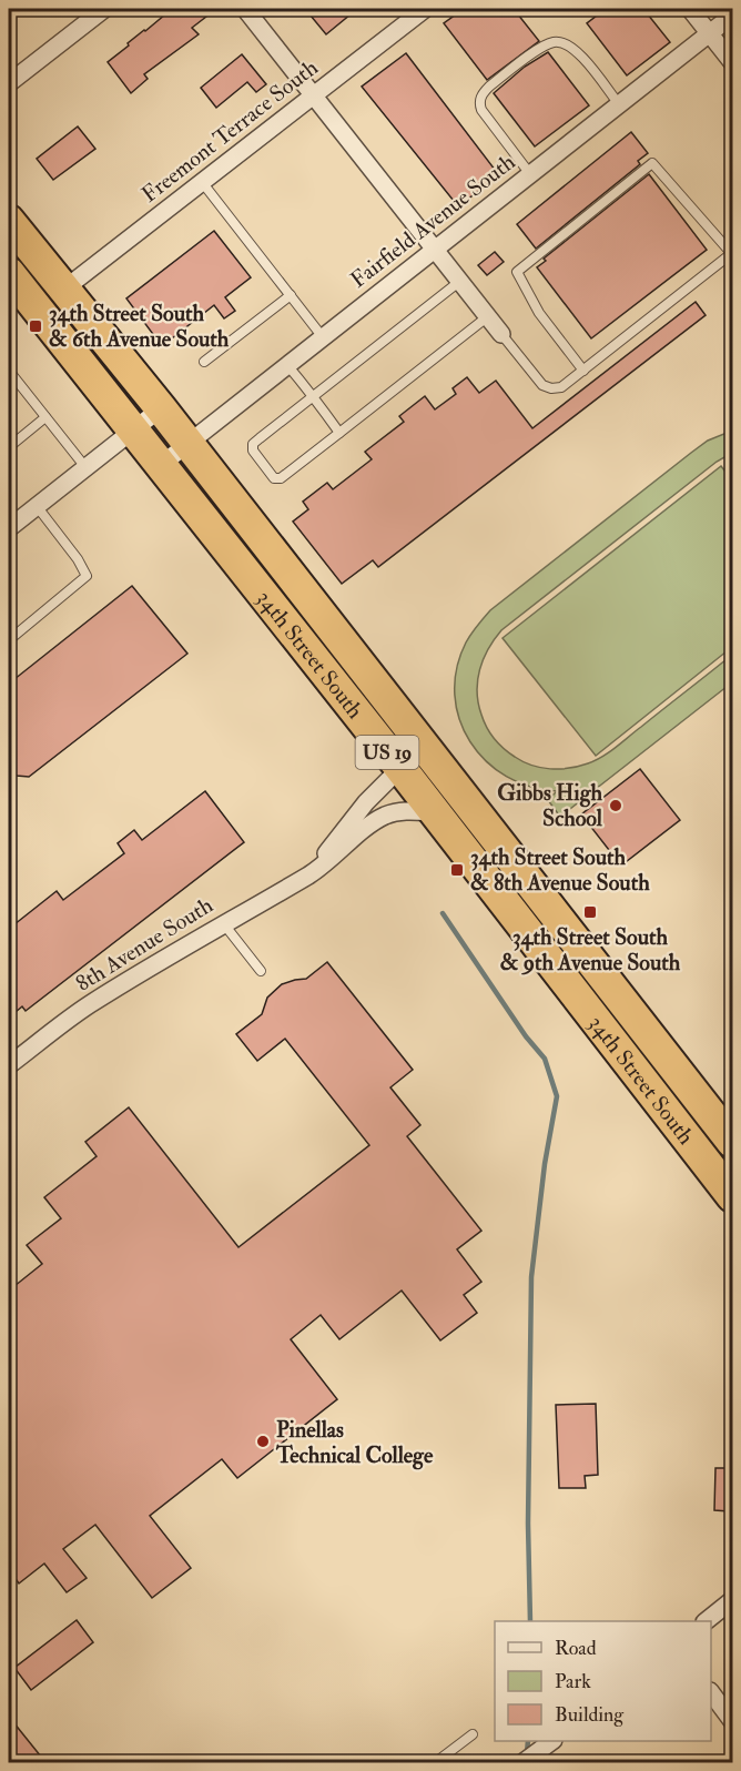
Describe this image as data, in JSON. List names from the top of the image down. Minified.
{"streets":{"highway":["34th Street South","US 19"],"street":["Freemont Terrace South","Fairfield Avenue South","8th Avenue South"]},"crossings":[["Freemont Terrace South","34th Street South"],["Fairfield Avenue South","34th Street South"],["34th Street South","8th Avenue South"]],"places":{"transit":["34th Street South & 6th Avenue South","34th Street South & 8th Avenue South","34th Street South & 9th Avenue South"],"other":["Gibbs High School","Pinellas Technical College"]},"legend":["Road","Park","Building"]}
